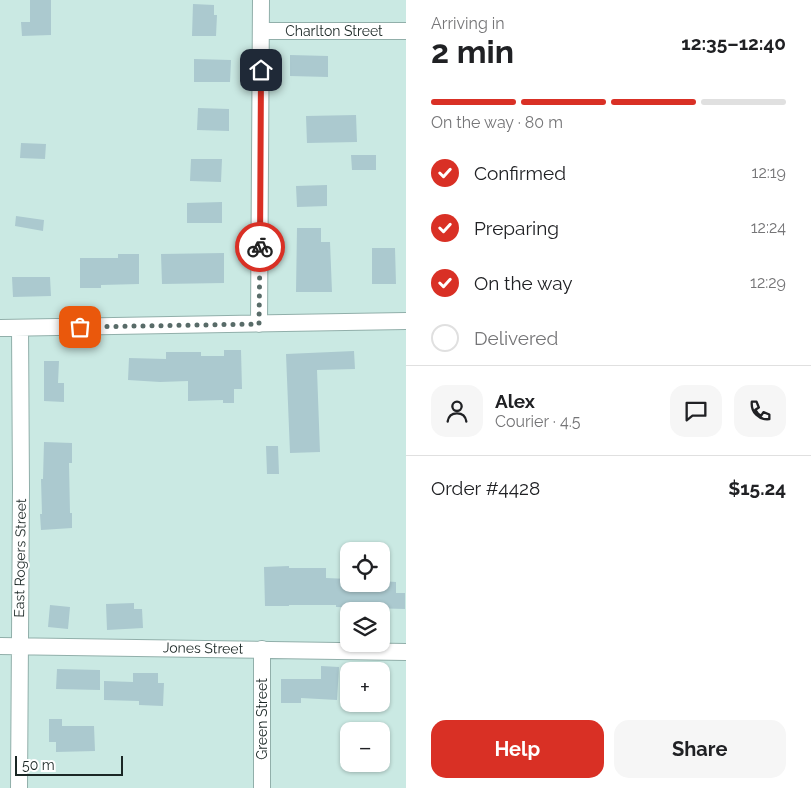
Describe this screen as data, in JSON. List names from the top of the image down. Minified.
{"streets":{"street":["Charlton Street","East Rogers Street","Jones Street","Green Street"]},"crossings":[["East Rogers Street","Jones Street"],["Jones Street","Green Street"]],"scale_bar":"50 m","page":{"heading":["2 min","Arriving in","12:35–12:40"],"panel":["Alex","Courier · 4.5","Order #4428","$15.24"],"bar":"On the way · 80 m","list":[["Confirmed","12:19"],["Preparing","12:24"],["On the way","12:29"],"Delivered"],"map_buttons":["+","−"],"buttons":["Help","Share"],"scale":"50 m"}}
